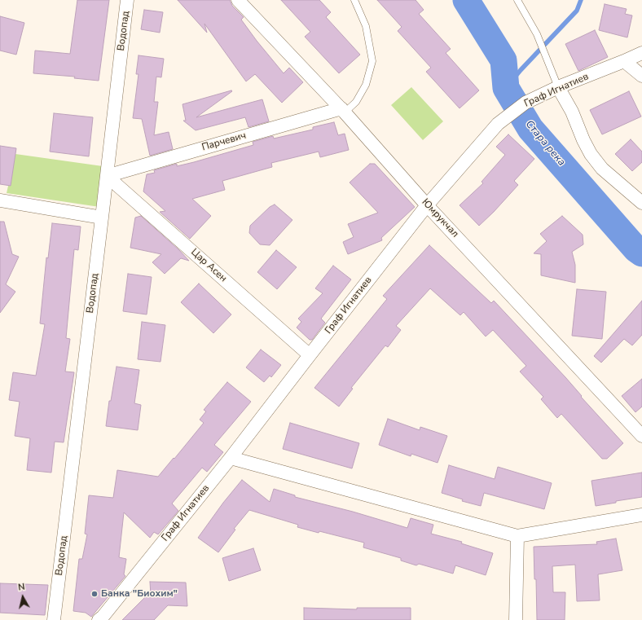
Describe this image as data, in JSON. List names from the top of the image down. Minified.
{"streets":{"street":["Водопад","Граф Игнатиев","Парчевич","Юмрукчал","Цар Асен"]},"crossings":[["Водопад","Парчевич"],["Водопад","Цар Асен"],["Граф Игнатиев","Юмрукчал"],["Граф Игнатиев","Цар Асен"],["Парчевич","Юмрукчал"],["Парчевич","Цар Асен"]],"water":["Стара река"],"places":["Банка \"Биохим\""],"north":"top"}
